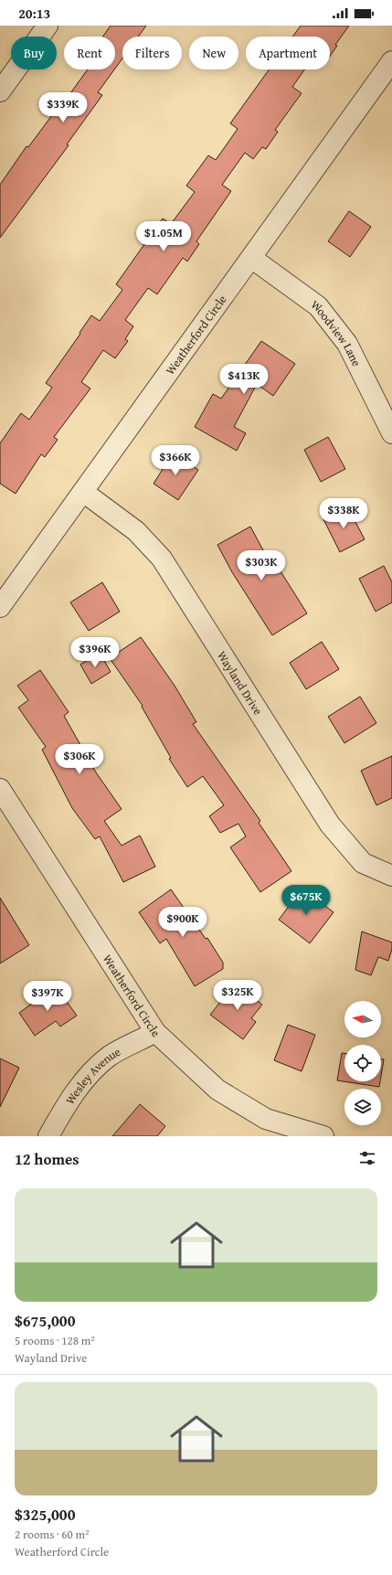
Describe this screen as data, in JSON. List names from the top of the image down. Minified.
{"streets":{"street":["Weatherford Circle","Woodview Lane","Wayland Drive","Wesley Avenue"]},"crossings":[["Weatherford Circle","Woodview Lane"],["Weatherford Circle","Wayland Drive"],["Weatherford Circle","Wesley Avenue"]],"north":"left","page":{"status":"20:13","chip":["Buy","Rent","Filters","New","Apartment"],"price":["$339K","$1.05M","$413K","$366K","$338K","$303K","$396K","$306K","$675K","$900K","$325K","$397K"],"heading":"12 homes","list":[{"name":"$675,000","note":"5 rooms · 128 m² · Wayland Drive"},{"name":"$325,000","note":"2 rooms · 60 m² · Weatherford Circle"}]}}
